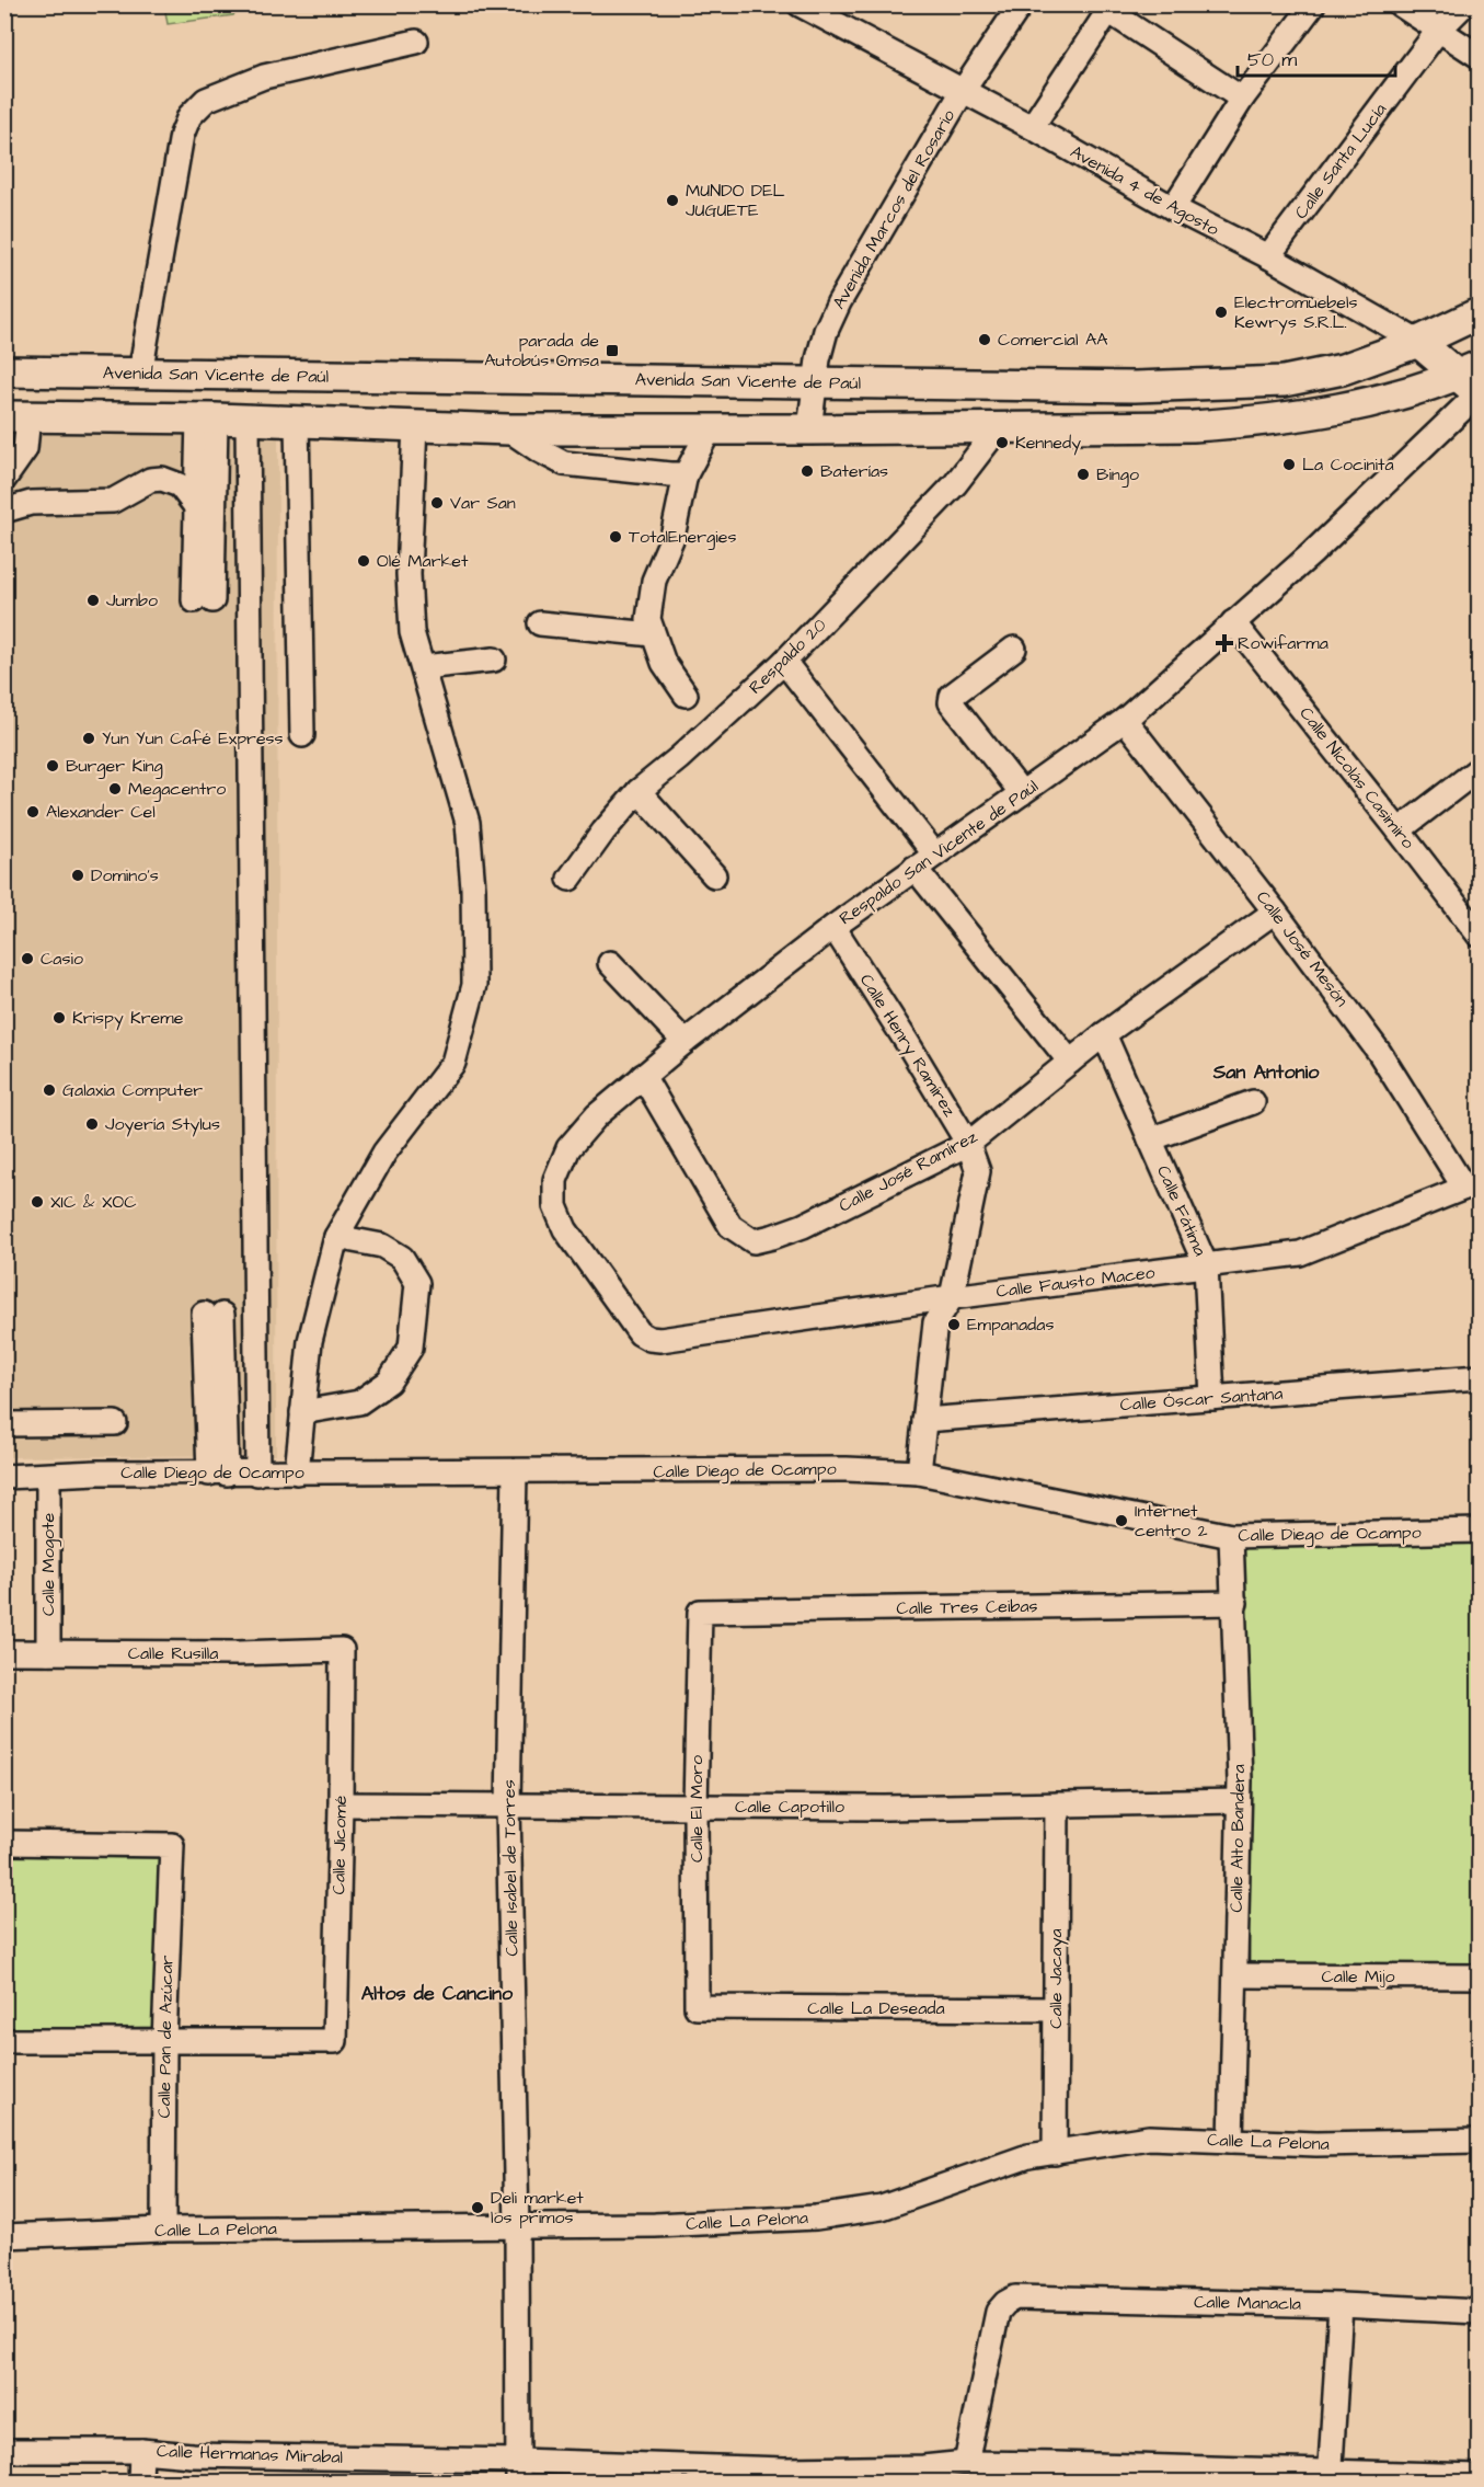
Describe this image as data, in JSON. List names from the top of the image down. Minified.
{"streets":{"main road":["Avenida 4 de Agosto","Avenida San Vicente de Paúl"],"street":["Calle Santa Lucía","Avenida Marcos del Rosario","Respaldo 20","Calle Nicolás Casimiro","Respaldo San Vicente de Paúl","Calle José Mesón","Calle Henry Ramírez","Calle José Ramírez","Calle Fátima","Calle Fausto Maceo","Calle Óscar Santana","Calle Diego de Ocampo","Calle Mogote","Calle Tres Ceibas","Calle Rusilla","Calle Capotillo","Calle El Moro","Calle Alto Bandera","Calle Jicomé","Calle Isabel de Torres","Calle Mijo","Calle Jacaya","Calle La Deseada","Calle Pan de Azúcar","Calle La Pelona","Calle Manacla","Calle Hermanas Mirabal"]},"crossings":[["Calle Santa Lucía","Avenida 4 de Agosto"],["Avenida 4 de Agosto","Avenida Marcos del Rosario"],["Avenida 4 de Agosto","Avenida San Vicente de Paúl"],["Avenida 4 de Agosto","Respaldo San Vicente de Paúl"],["Avenida Marcos del Rosario","Avenida San Vicente de Paúl"],["Calle Nicolás Casimiro","Respaldo San Vicente de Paúl"],["Respaldo San Vicente de Paúl","Calle José Mesón"],["Respaldo San Vicente de Paúl","Calle Henry Ramírez"],["Respaldo San Vicente de Paúl","Calle José Ramírez"],["Respaldo San Vicente de Paúl","Calle Fausto Maceo"],["Calle José Mesón","Calle José Ramírez"],["Calle José Mesón","Calle Fausto Maceo"],["Calle Henry Ramírez","Calle José Ramírez"],["Calle Henry Ramírez","Calle Fausto Maceo"],["Calle Henry Ramírez","Calle Óscar Santana"],["Calle Henry Ramírez","Calle Diego de Ocampo"],["Calle José Ramírez","Calle Fátima"],["Calle Fátima","Calle Fausto Maceo"],["Calle Fátima","Calle Óscar Santana"],["Calle Diego de Ocampo","Calle Mogote"],["Calle Diego de Ocampo","Calle Alto Bandera"],["Calle Diego de Ocampo","Calle Isabel de Torres"],["Calle Mogote","Calle Rusilla"],["Calle Tres Ceibas","Calle El Moro"],["Calle Tres Ceibas","Calle Alto Bandera"],["Calle Rusilla","Calle Jicomé"],["Calle Capotillo","Calle El Moro"],["Calle Capotillo","Calle Alto Bandera"],["Calle Capotillo","Calle Jicomé"],["Calle Capotillo","Calle Isabel de Torres"],["Calle Capotillo","Calle Jacaya"],["Calle El Moro","Calle La Deseada"],["Calle Alto Bandera","Calle Mijo"],["Calle Alto Bandera","Calle La Pelona"],["Calle Jicomé","Calle Pan de Azúcar"],["Calle Isabel de Torres","Calle La Pelona"],["Calle Isabel de Torres","Calle Hermanas Mirabal"],["Calle Jacaya","Calle La Deseada"],["Calle Jacaya","Calle La Pelona"],["Calle Pan de Azúcar","Calle La Pelona"],["Calle Manacla","Calle Hermanas Mirabal"]],"districts":["San Antonio","Altos de Cancino"],"places":{"other":["MUNDO DEL JUGUETE","Electromuebels Kewrys S.R.L.","Comercial AA","Kennedy","La Cocinita","Baterías","Bingo","Var San","TotalEnergies","Olé Market","Jumbo","Yun Yun Café Express","Burger King","Megacentro","Alexander Cel","Domino's","Casio","Krispy Kreme","Galaxia Computer","Joyería Stylus","XIC & XOC","Empanadas","Internet centro 2","Deli market los primos"],"transit":["parada de Autobús Omsa"],"health":["Rowifarma"]},"scale_bar":"50 m"}
